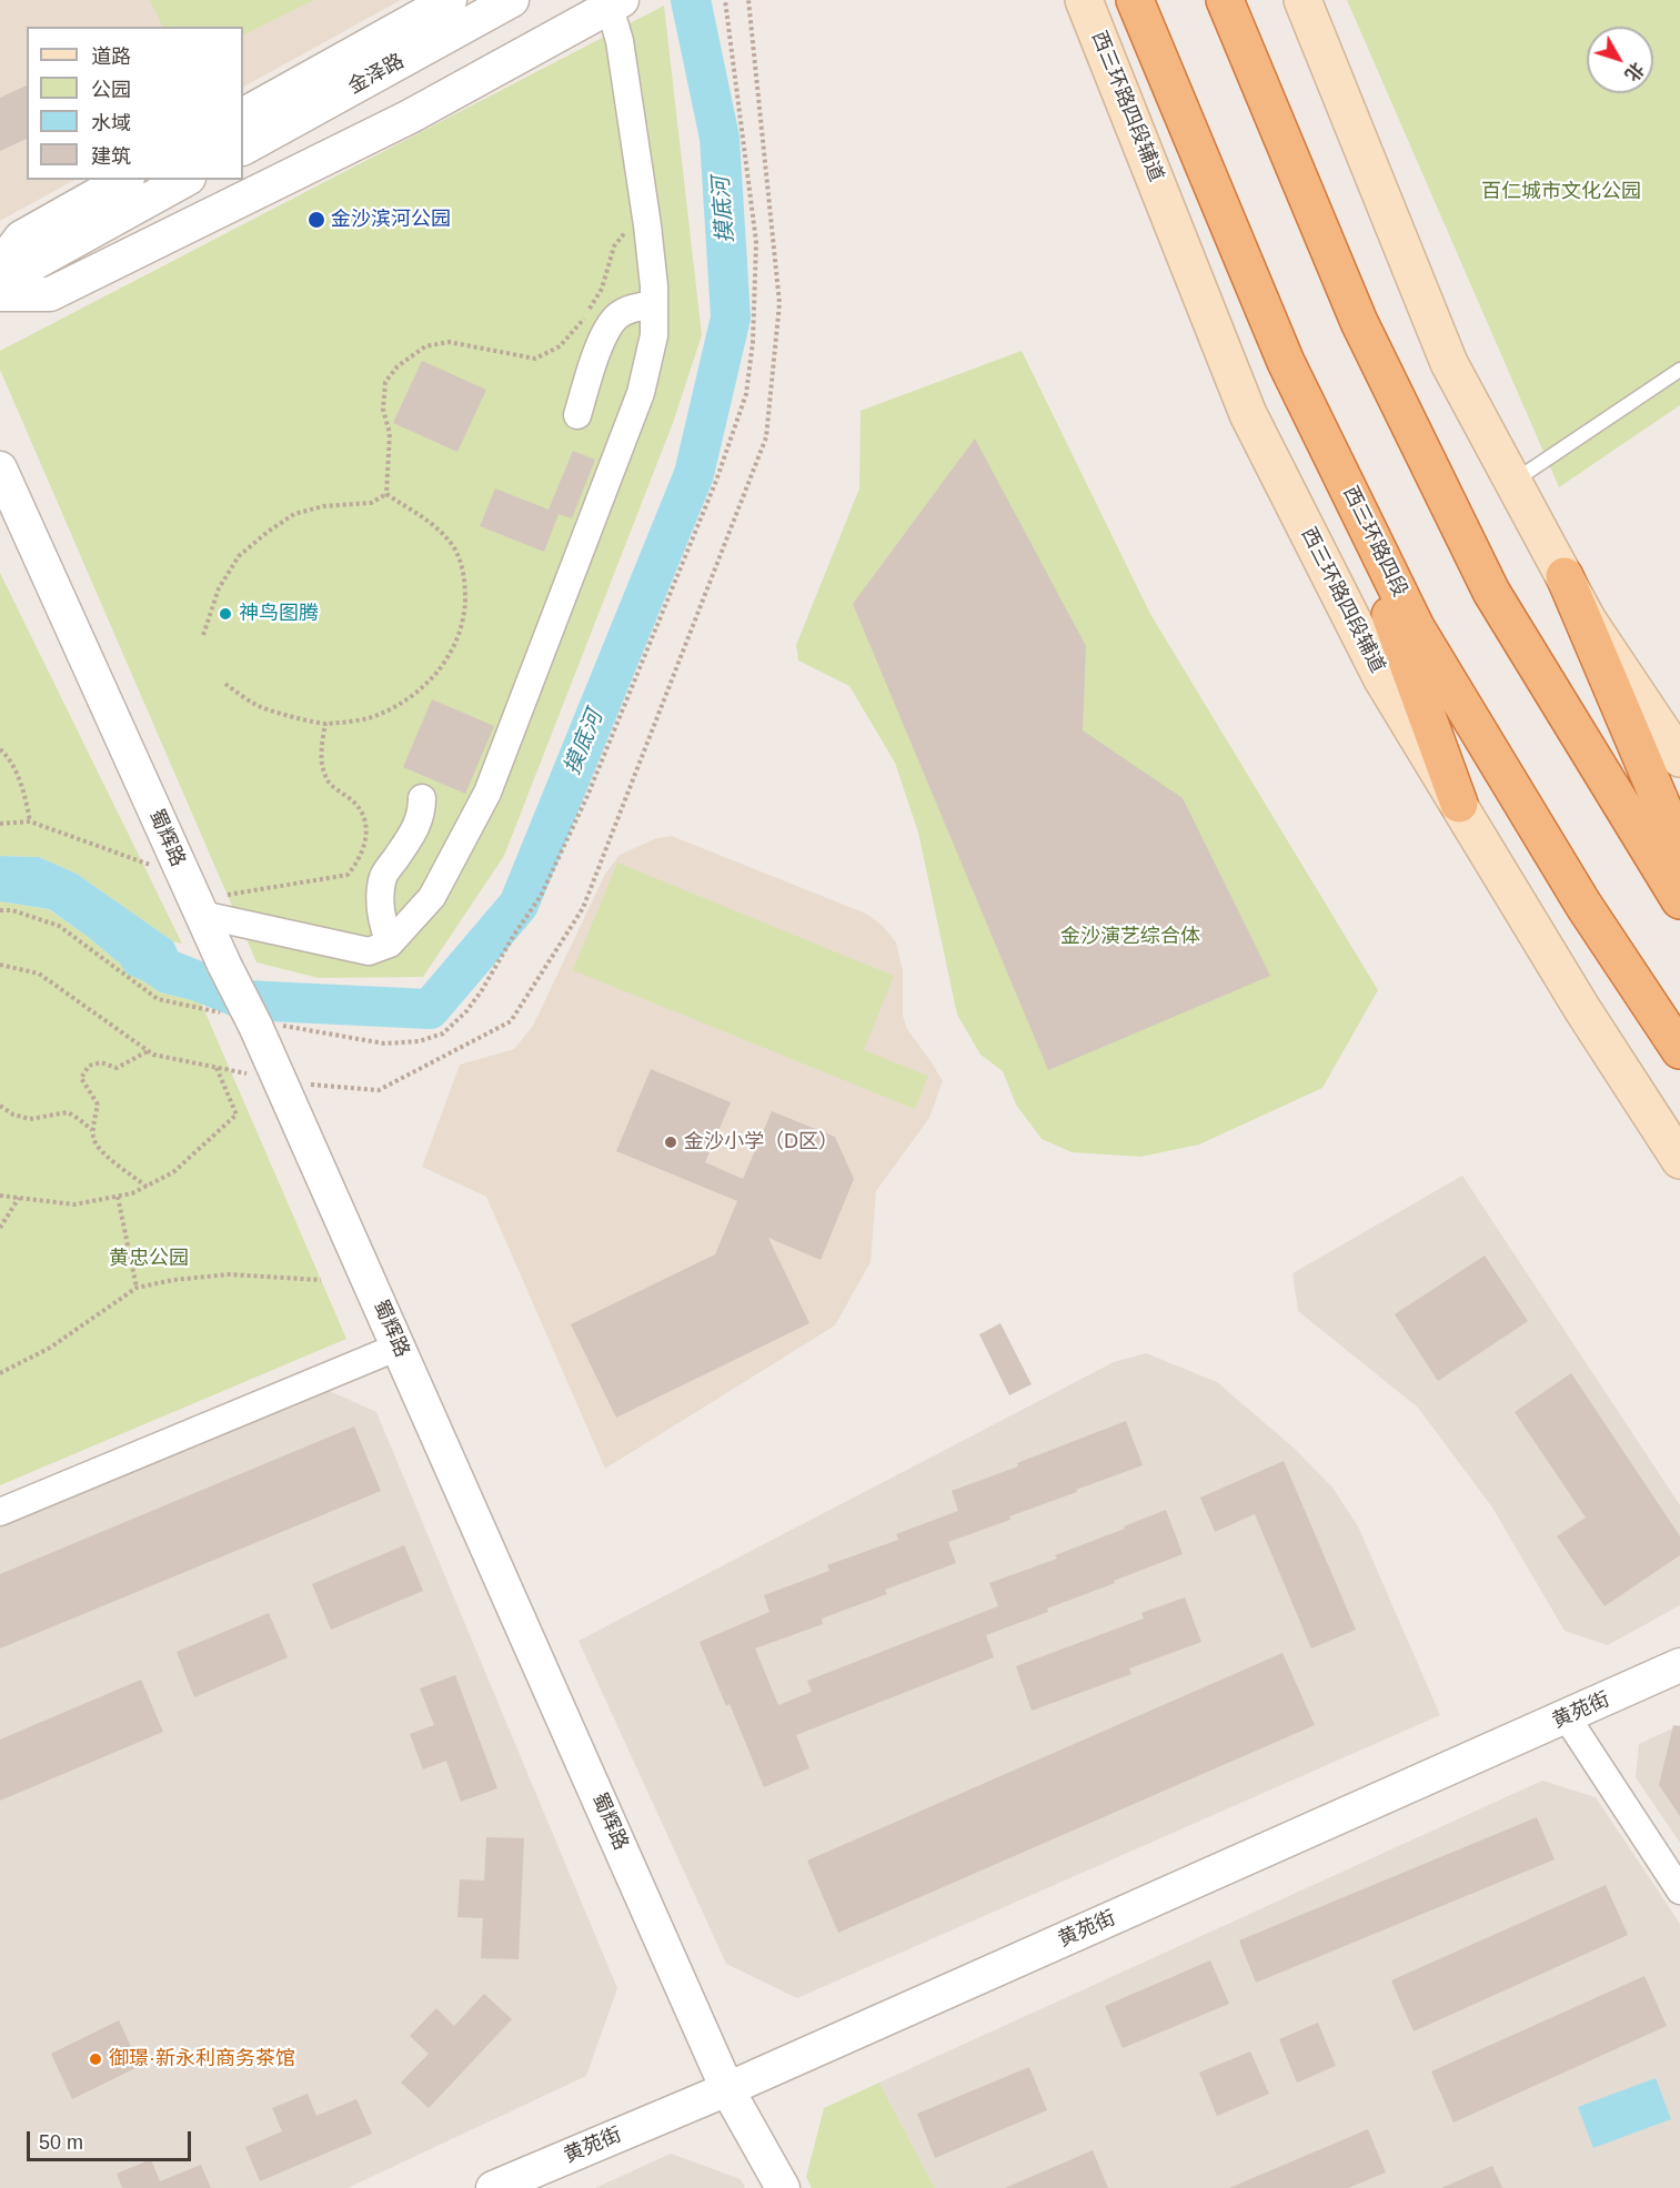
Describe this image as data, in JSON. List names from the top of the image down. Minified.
{"streets":{"highway":["西三环路四段"],"main road":["西三环路四段辅道"],"street":["金泽路","蜀辉路","黄苑街"]},"crossings":[["蜀辉路","黄苑街"]],"water":["摸底河"],"parks":["百仁城市文化公园","金沙演艺综合体","黄忠公园"],"places":["金沙滨河公园","神鸟图腾","金沙小学（D区）","御璟·新永利商务茶馆"],"legend":["道路","公园","水域","建筑"],"scale_bar":"50 m","north":"bottom right"}
